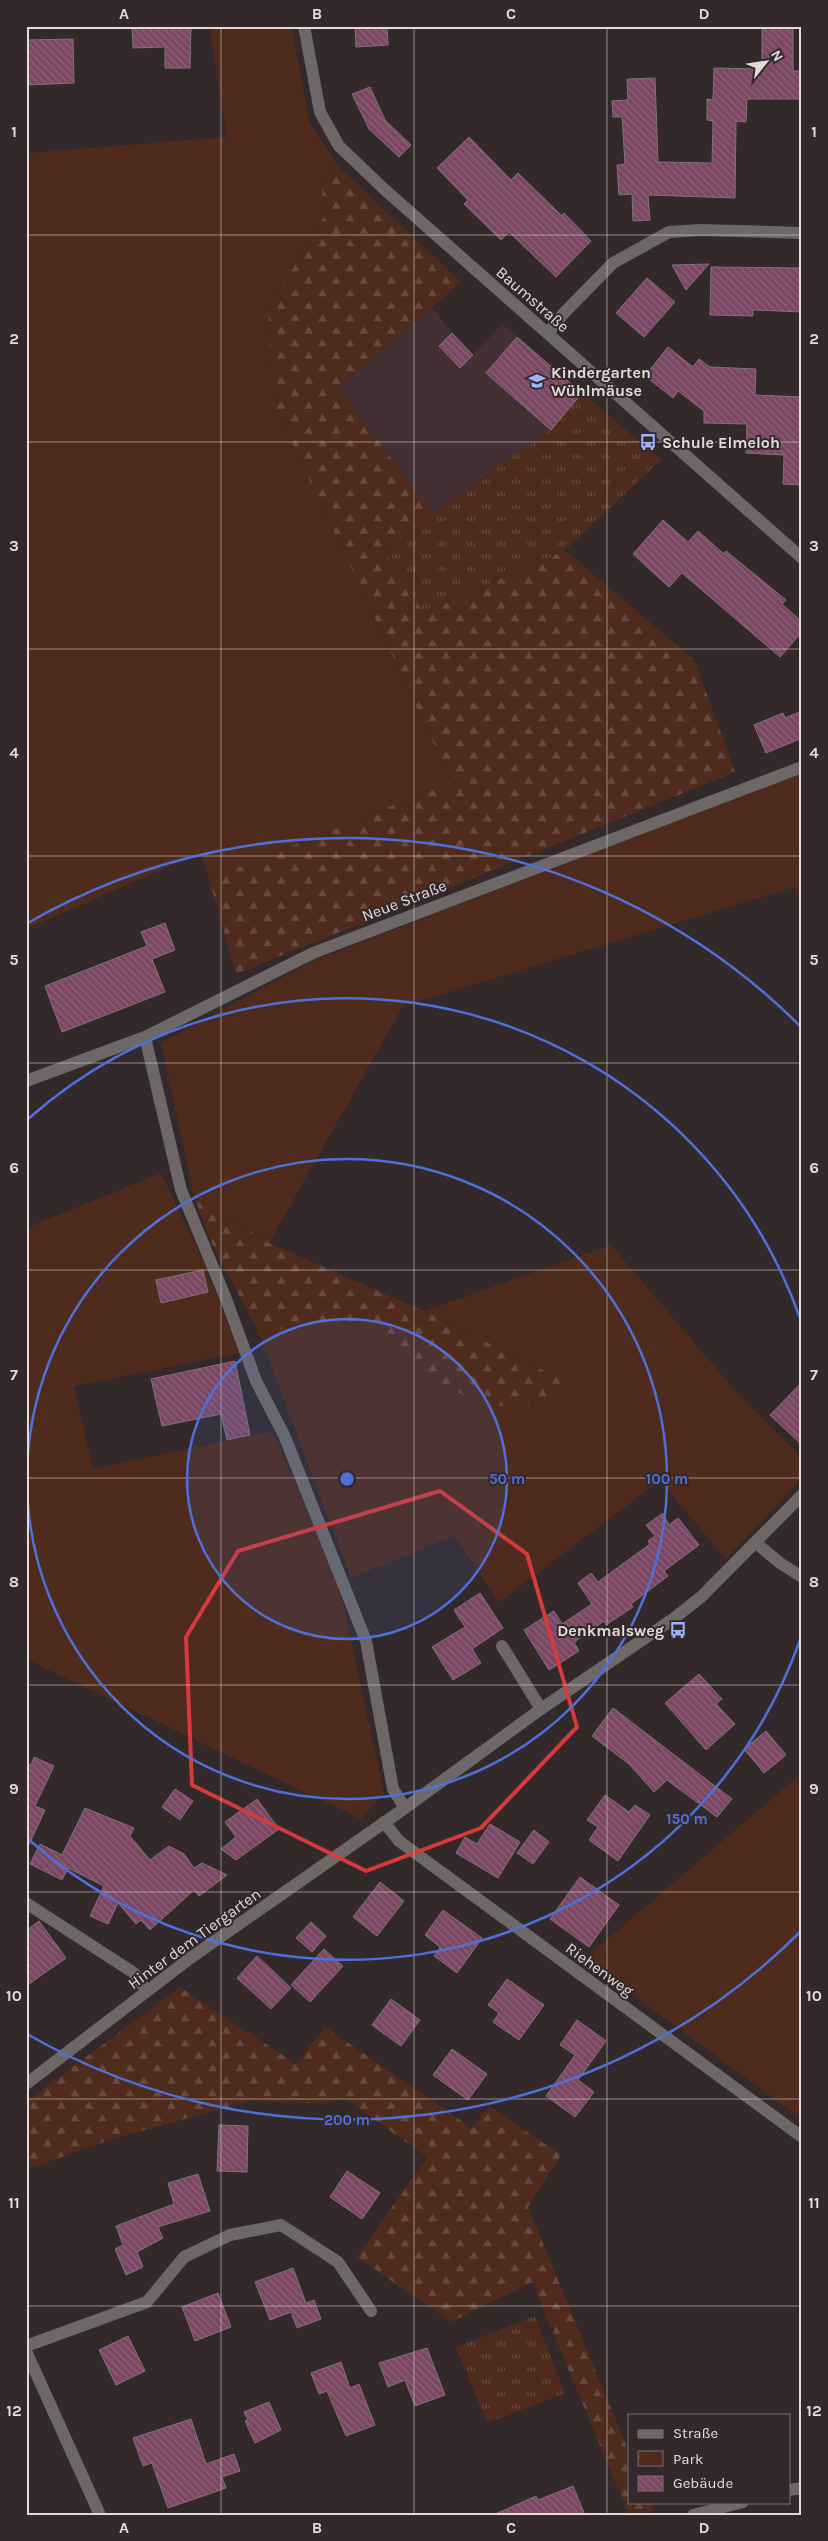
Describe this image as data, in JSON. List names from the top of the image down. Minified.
{"streets":{"street":["Baumstraße","Neue Straße","Hinter dem Tiergarten","Riehenweg"]},"crossings":[["Hinter dem Tiergarten","Riehenweg"]],"places":{"school or university":["Kindergarten Wühlmäuse"],"bus stop":["Schule Elmeloh","Denkmalsweg"]},"legend":["Straße","Park","Gebäude"],"north":"top right","grid":{"columns":["A","B","C","D"],"rows":["1","2","3","4","5","6","7","8","9","10","11","12"]},"rings":["50 m","100 m","150 m","200 m"]}
